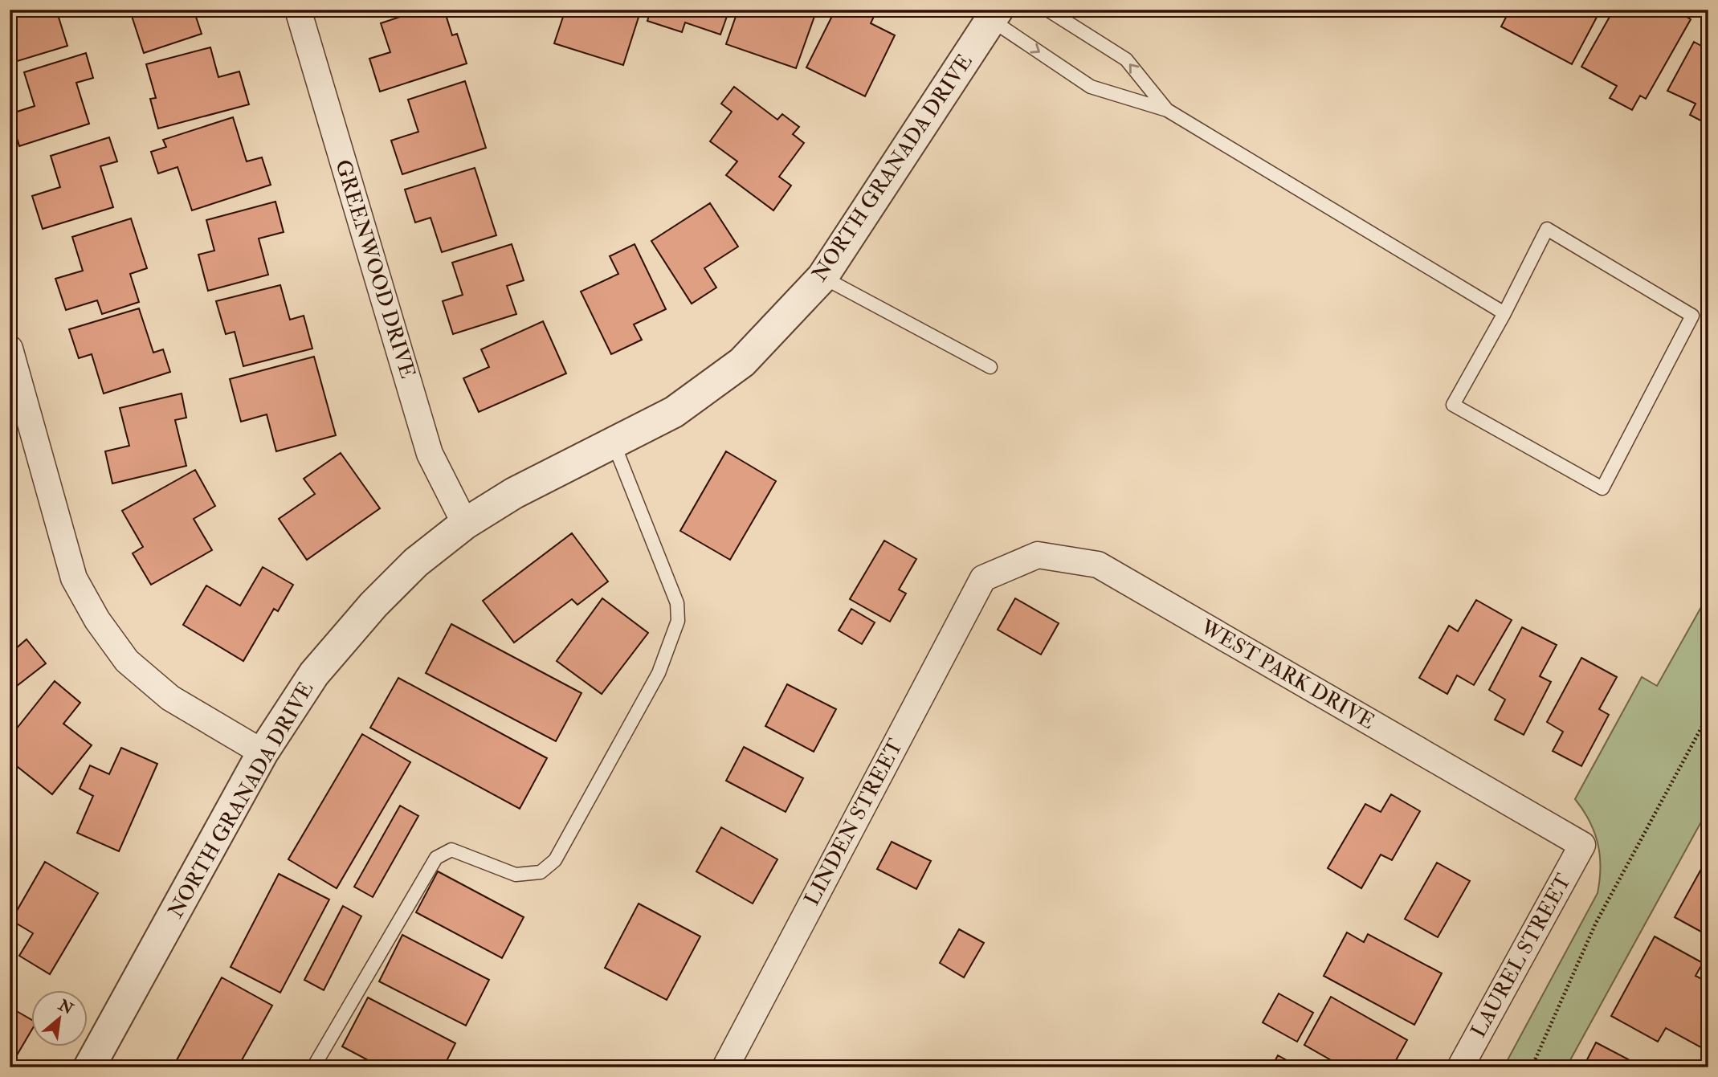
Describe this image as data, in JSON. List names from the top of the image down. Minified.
{"streets":{"street":["NORTH GRANADA DRIVE","GREENWOOD DRIVE","WEST PARK DRIVE","LINDEN STREET","LAUREL STREET"]},"crossings":[["NORTH GRANADA DRIVE","GREENWOOD DRIVE"],["WEST PARK DRIVE","LINDEN STREET"],["WEST PARK DRIVE","LAUREL STREET"]],"north":"top right"}
